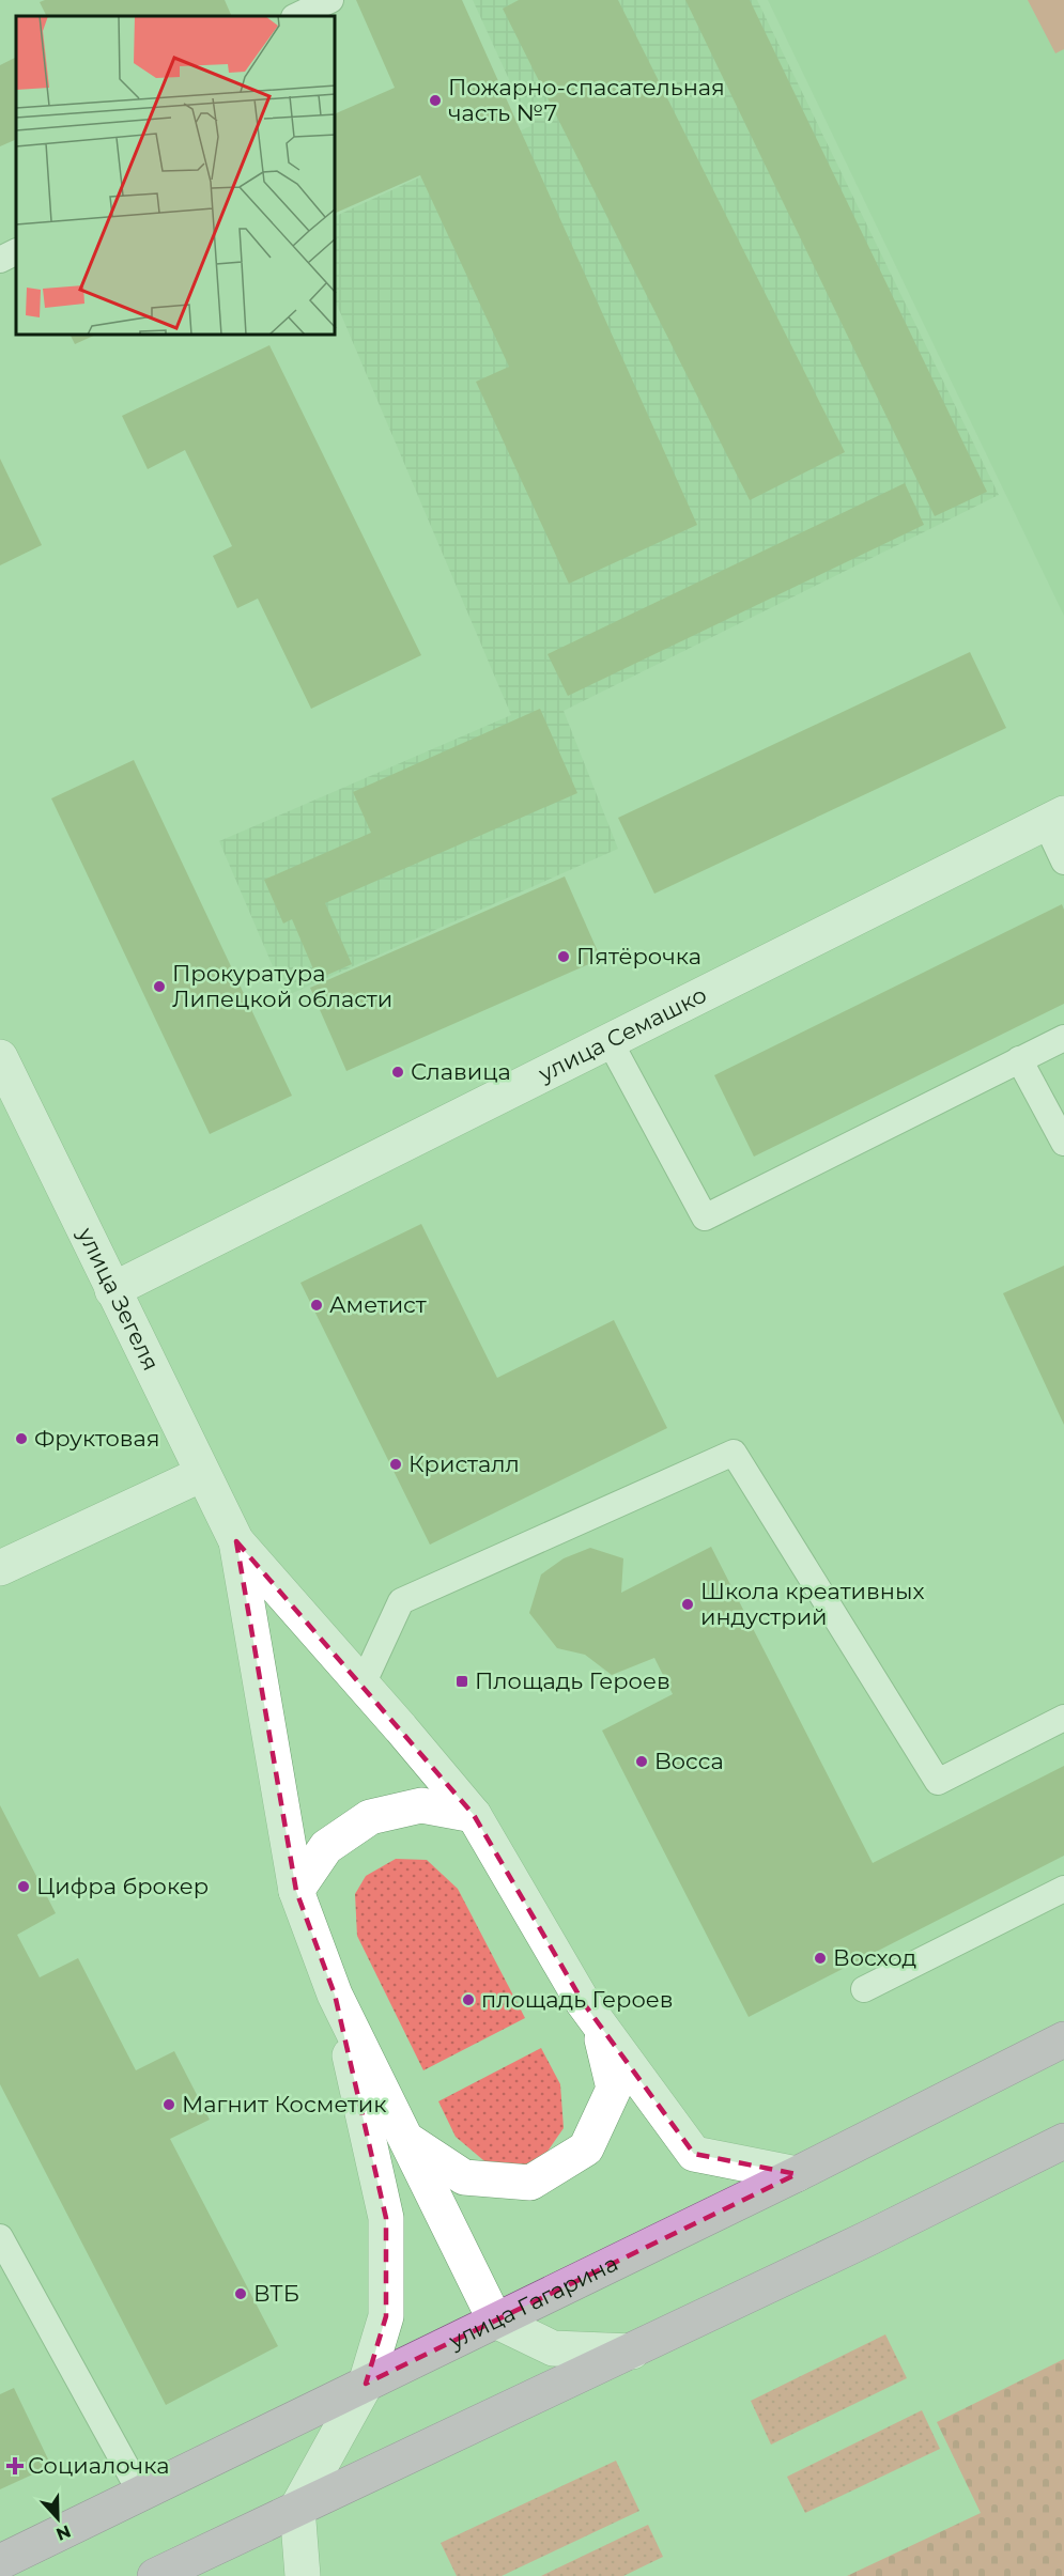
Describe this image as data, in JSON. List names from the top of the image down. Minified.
{"streets":{"main road":["улица Семашко","улица Зегеля","улица Гагарина"]},"crossings":[["улица Семашко","улица Зегеля"]],"places":{"other":["Пожарно-спасательная часть №7","Пятёрочка","Прокуратура Липецкой области","Славица","Аметист","Фруктовая","Кристалл","Школа креативных индустрий","Bocca","Цифра брокер","Восход","площадь Героев","Магнит Косметик","ВТБ"],"transit":["Площадь Героев"],"health":["Социалочка"]},"north":"bottom"}
